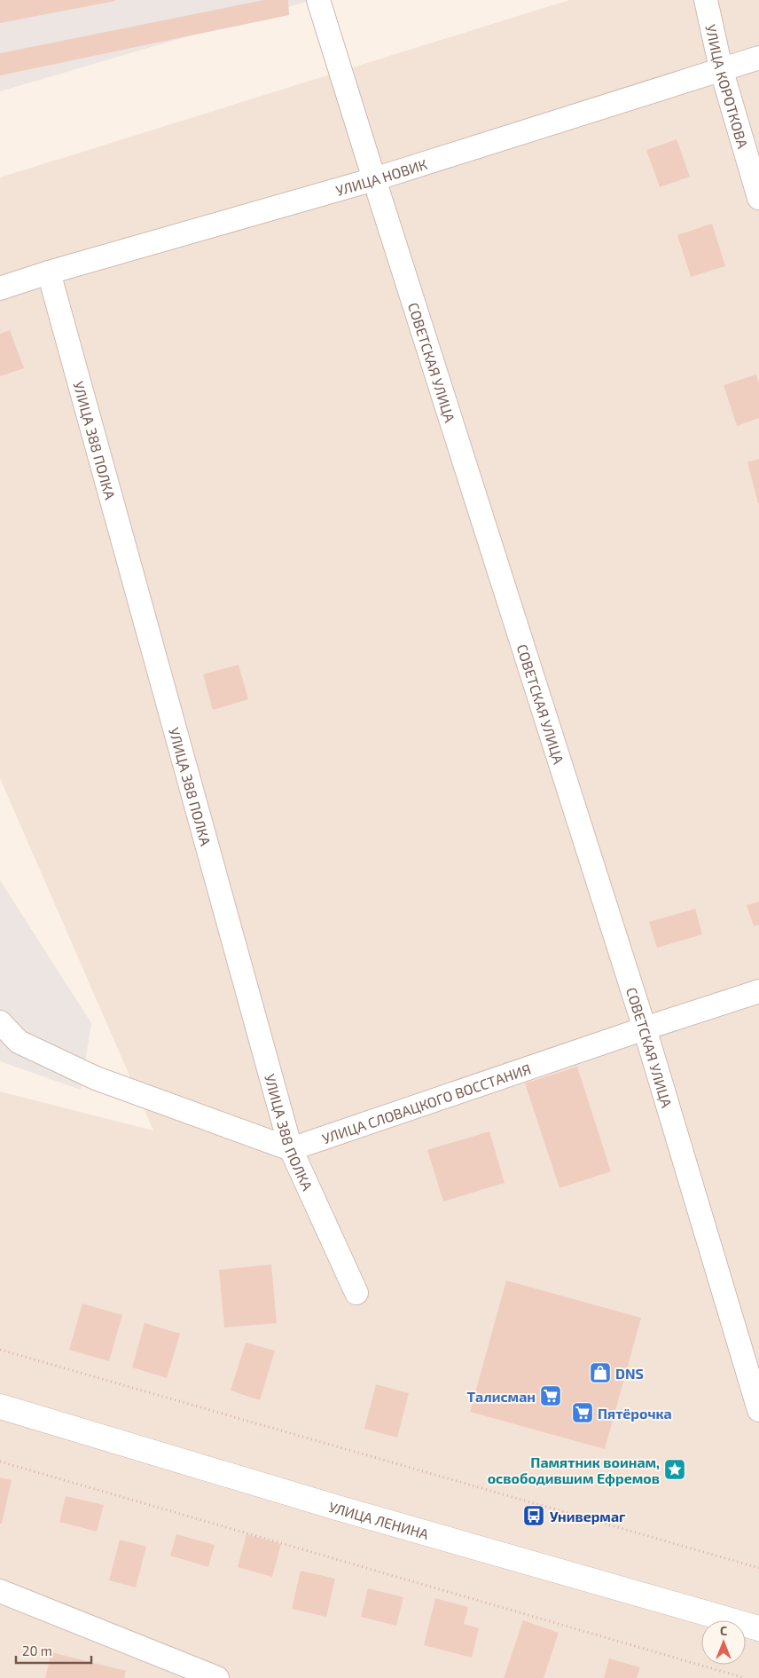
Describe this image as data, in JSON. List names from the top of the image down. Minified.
{"streets":{"main road":["УЛИЦА ЛЕНИНА"],"street":["УЛИЦА КОРОТКОВА","УЛИЦА НОВИК","СОВЕТСКАЯ УЛИЦА","УЛИЦА 388 ПОЛКА","УЛИЦА СЛОВАЦКОГО ВОССТАНИЯ"]},"crossings":[["УЛИЦА КОРОТКОВА","УЛИЦА НОВИК"],["УЛИЦА НОВИК","СОВЕТСКАЯ УЛИЦА"],["УЛИЦА НОВИК","УЛИЦА 388 ПОЛКА"],["СОВЕТСКАЯ УЛИЦА","УЛИЦА СЛОВАЦКОГО ВОССТАНИЯ"],["УЛИЦА 388 ПОЛКА","УЛИЦА СЛОВАЦКОГО ВОССТАНИЯ"]],"places":{"shop":["DNS"],"supermarket":["Талисман","Пятёрочка"],"place":["Памятник воинам, освободившим Ефремов"],"bus stop":["Универмаг"]},"scale_bar":"20 m","north":"top"}
